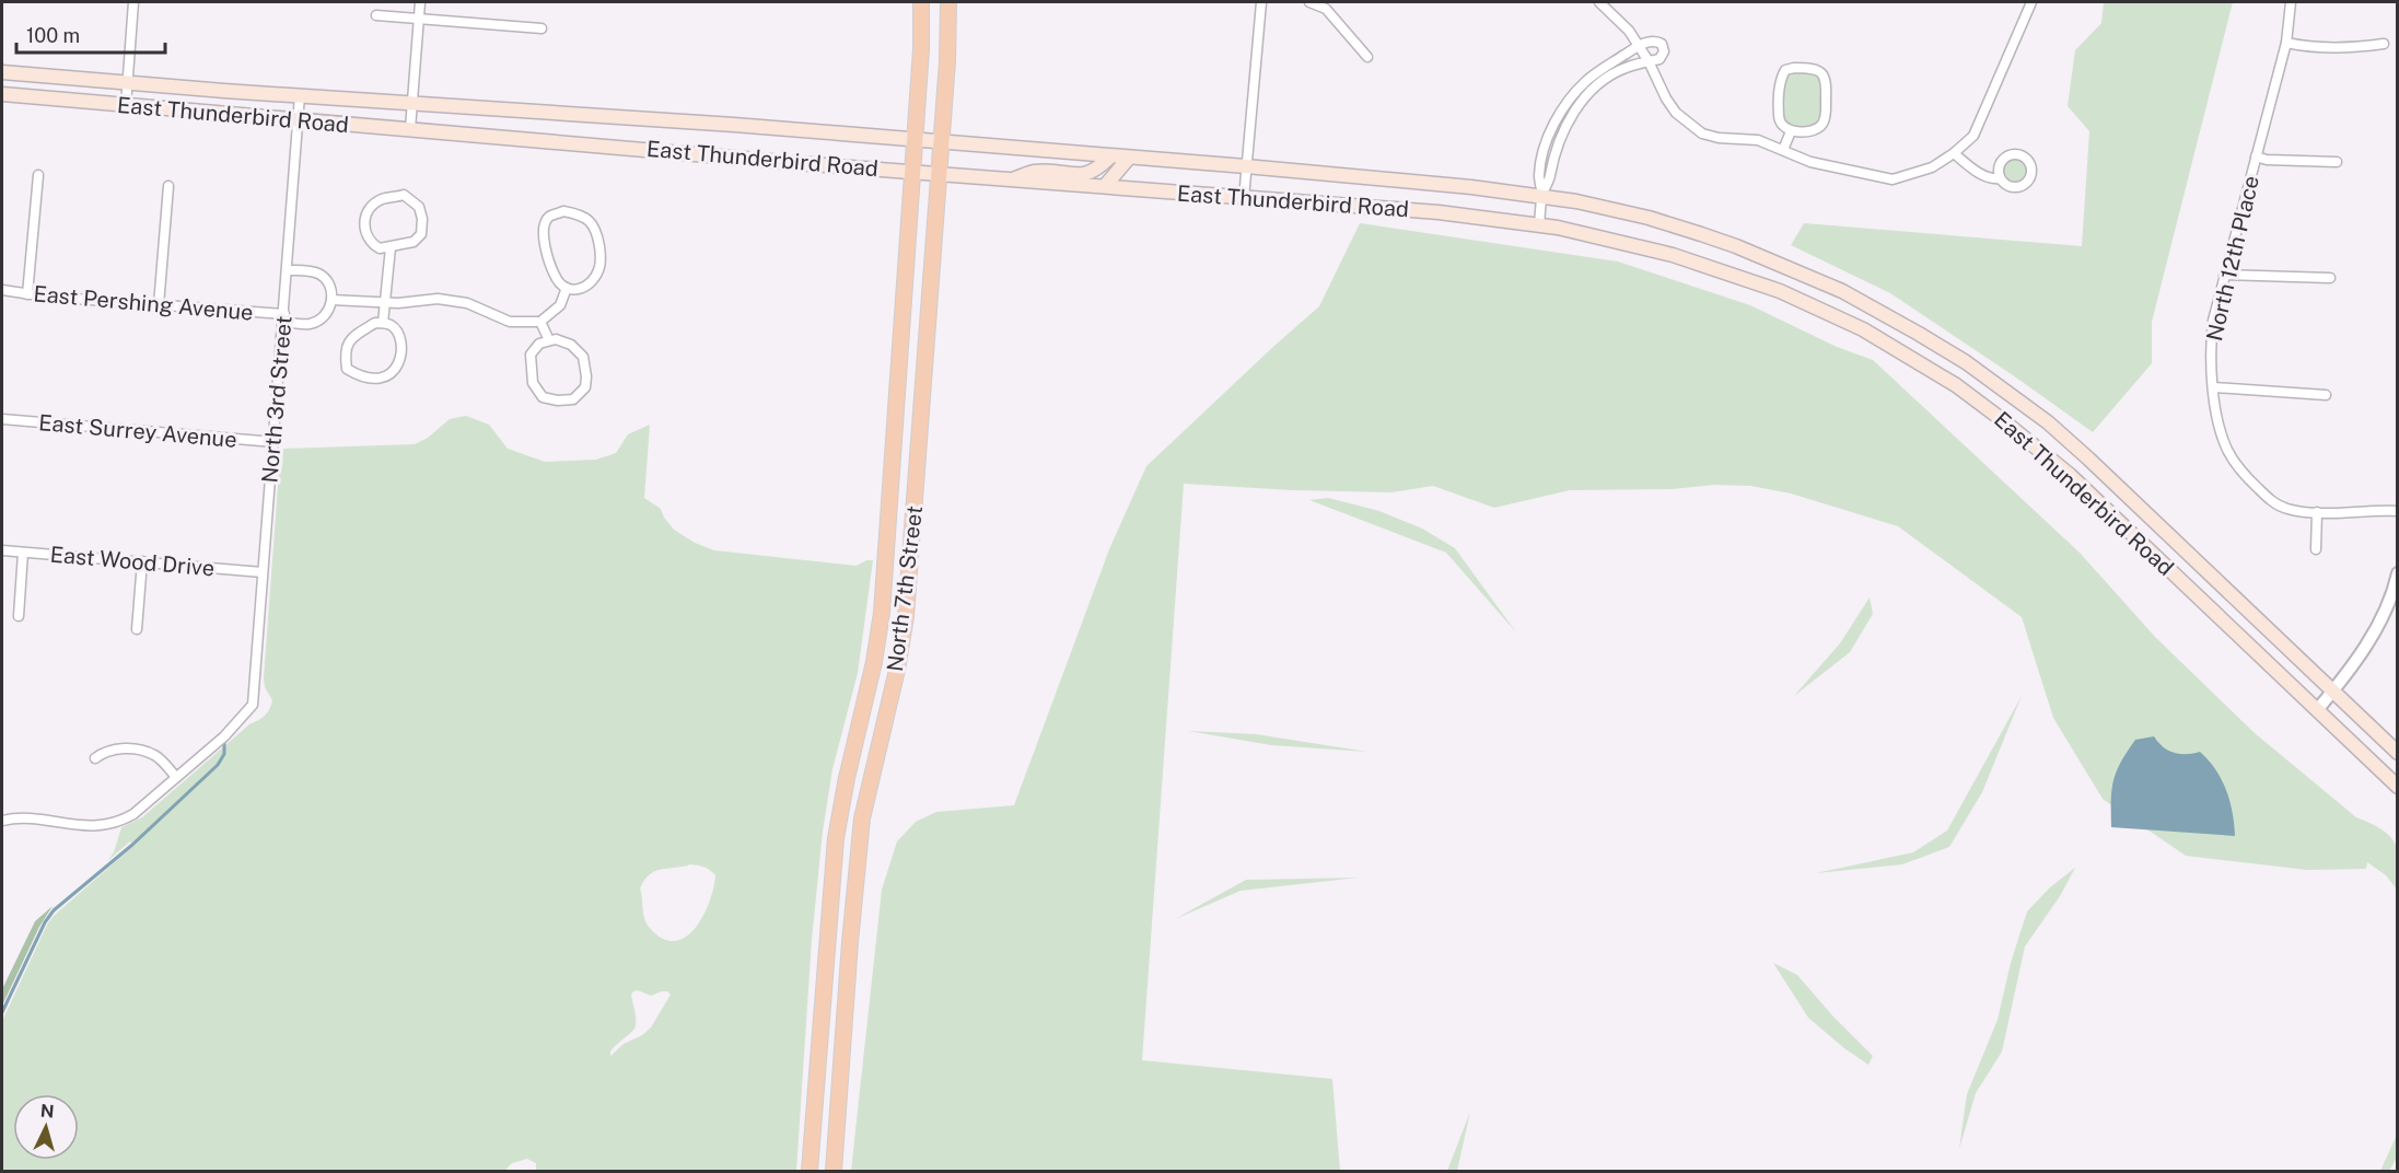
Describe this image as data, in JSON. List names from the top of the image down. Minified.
{"streets":{"main road":["East Thunderbird Road","North 7th Street"],"street":["North 12th Place","East Pershing Avenue","North 3rd Street","East Surrey Avenue","East Wood Drive"]},"crossings":[["East Thunderbird Road","North 3rd Street"],["East Thunderbird Road","North 7th Street"],["East Pershing Avenue","North 3rd Street"],["North 3rd Street","East Surrey Avenue"],["North 3rd Street","East Wood Drive"]],"scale_bar":"100 m","north":"top"}
